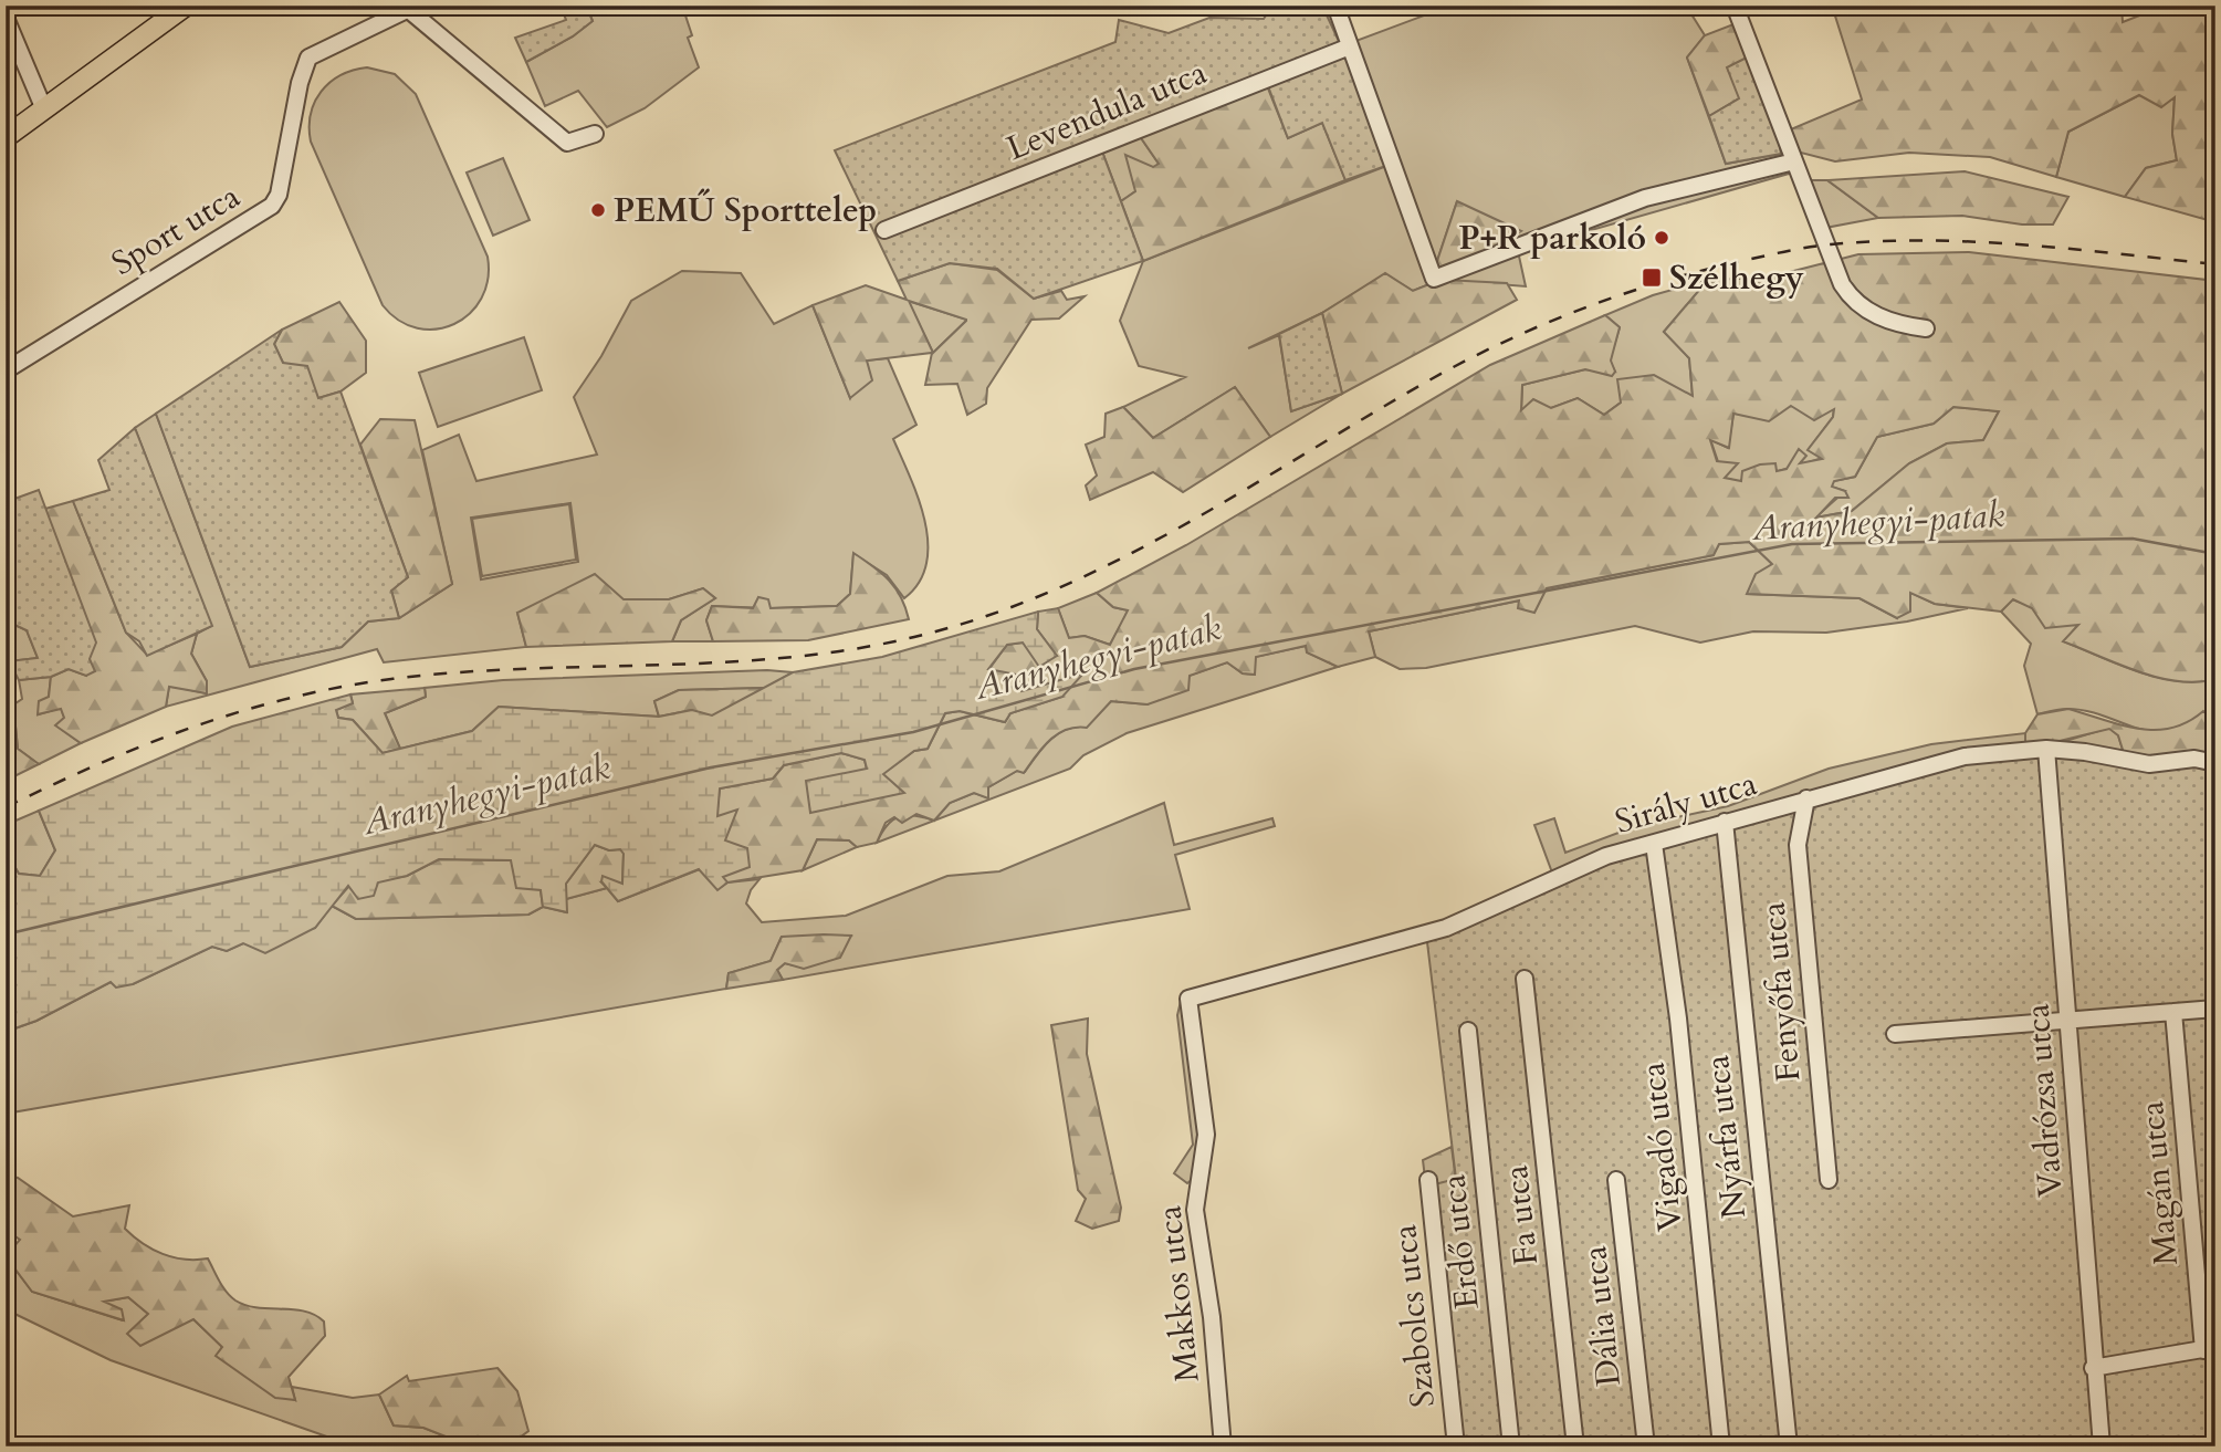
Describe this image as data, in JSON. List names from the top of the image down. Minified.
{"streets":{"street":["Levendula utca","Sport utca","Sirály utca","Fenyőfa utca","Vadrózsa utca","Nyárfa utca","Vigadó utca","Magán utca","Fa utca","Erdő utca","Makkos utca","Szabolcs utca","Dália utca"]},"crossings":[["Sirály utca","Fenyőfa utca"],["Sirály utca","Vadrózsa utca"],["Sirály utca","Nyárfa utca"],["Sirály utca","Vigadó utca"],["Sirály utca","Makkos utca"]],"water":["Aranyhegyi-patak"],"places":{"other":["PEMŰ Sporttelep","P+R parkoló"],"transit":["Szélhegy"]}}
